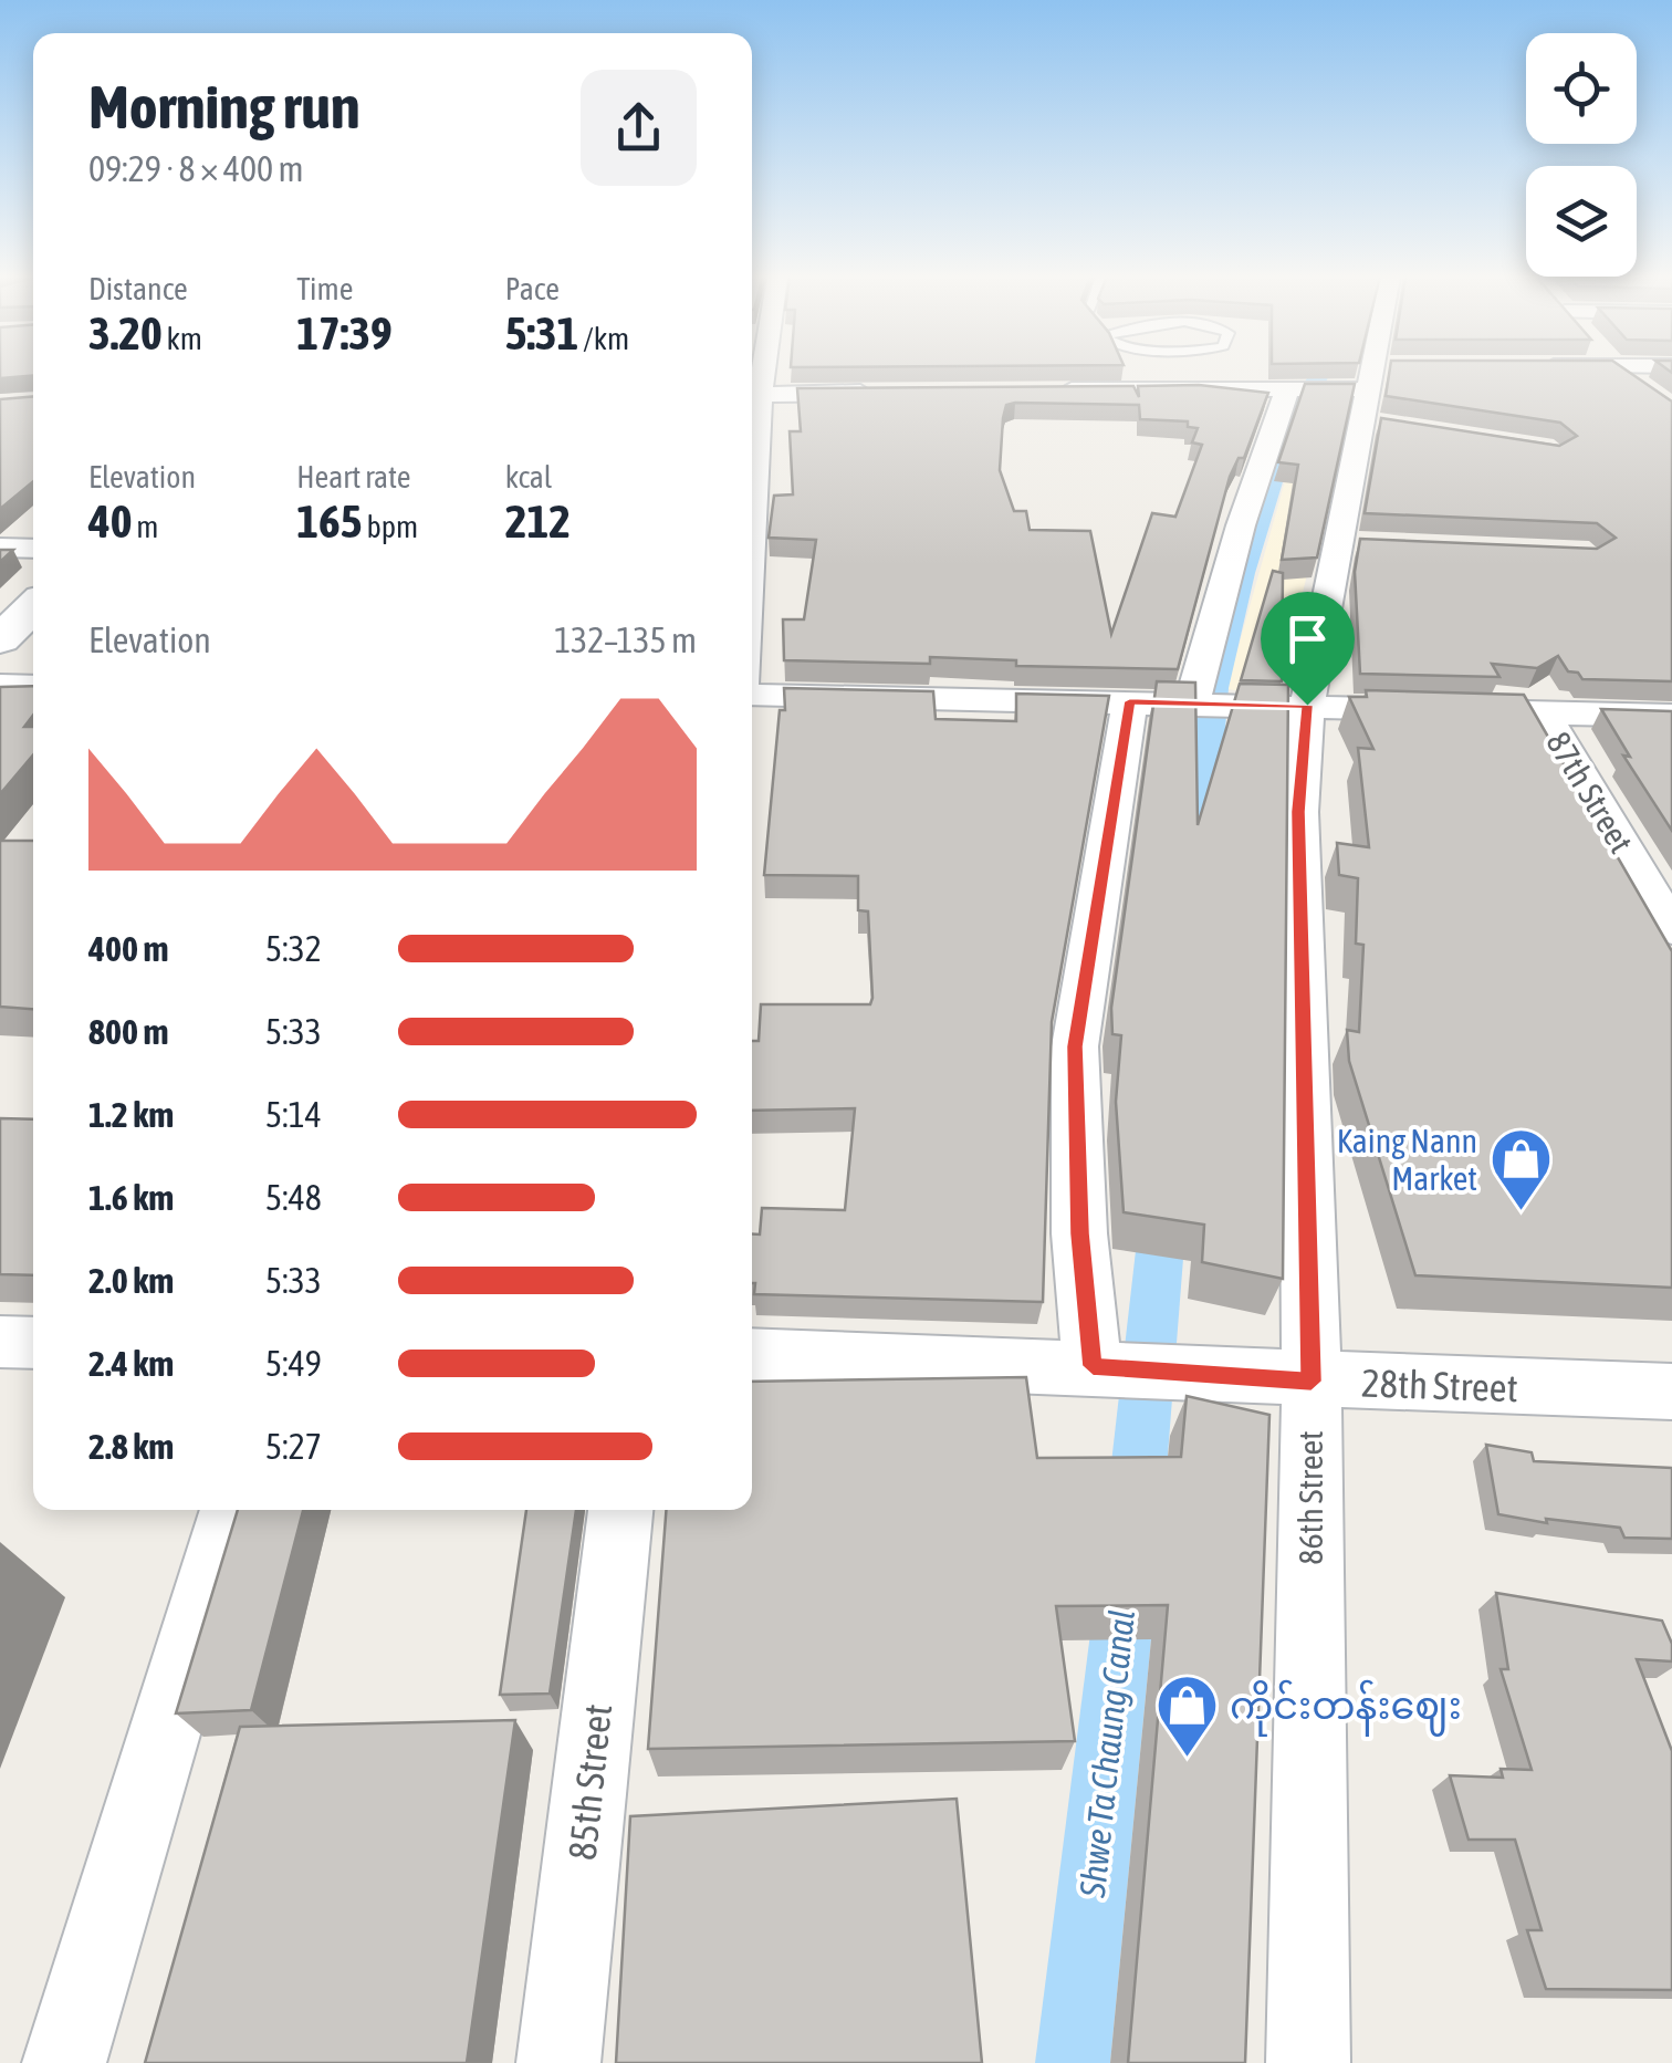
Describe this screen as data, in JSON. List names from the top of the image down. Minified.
{"streets":{"street":["87th Street","28th Street","86th Street","85th Street"]},"crossings":[["28th Street","86th Street"]],"water":["Shwe Ta Chaung Canal"],"places":{"shop":["Kaing Nann Market","ကိုင်းတန်းဈေး"]},"page":{"heading":["Morning run","09:29 · 8 × 400 m"],"stats":[["Distance","3.20 km"],["Time","17:39"],["Pace","5:31 /km"],["Elevation","40 m"],["Heart rate","165 bpm"],["kcal","212"]],"chart":["Elevation","132–135 m"],"list":[{"name":"400 m","note":"5:32"},{"name":"800 m","note":"5:33"},{"name":"1.2 km","note":"5:14"},{"name":"1.6 km","note":"5:48"},{"name":"2.0 km","note":"5:33"},{"name":"2.4 km","note":"5:49"},{"name":"2.8 km","note":"5:27"}]}}
